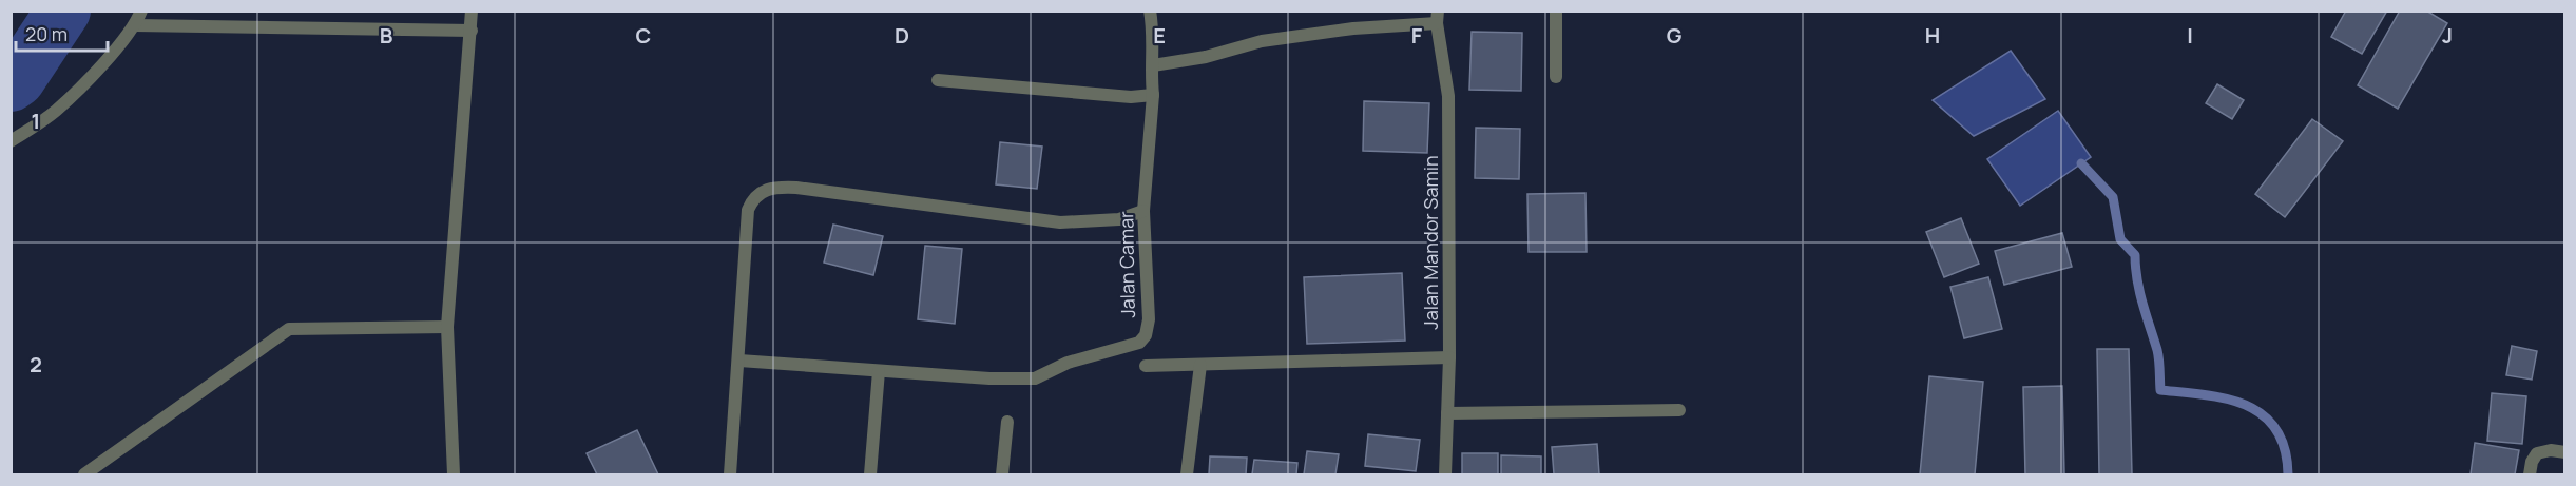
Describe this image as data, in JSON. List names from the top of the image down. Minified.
{"streets":{"street":["Jalan Mandor Samin","Jalan Camar"]},"scale_bar":"20 m","grid":{"columns":["B","C","D","E","F","G","H","I","J"],"rows":["1","2"]}}
